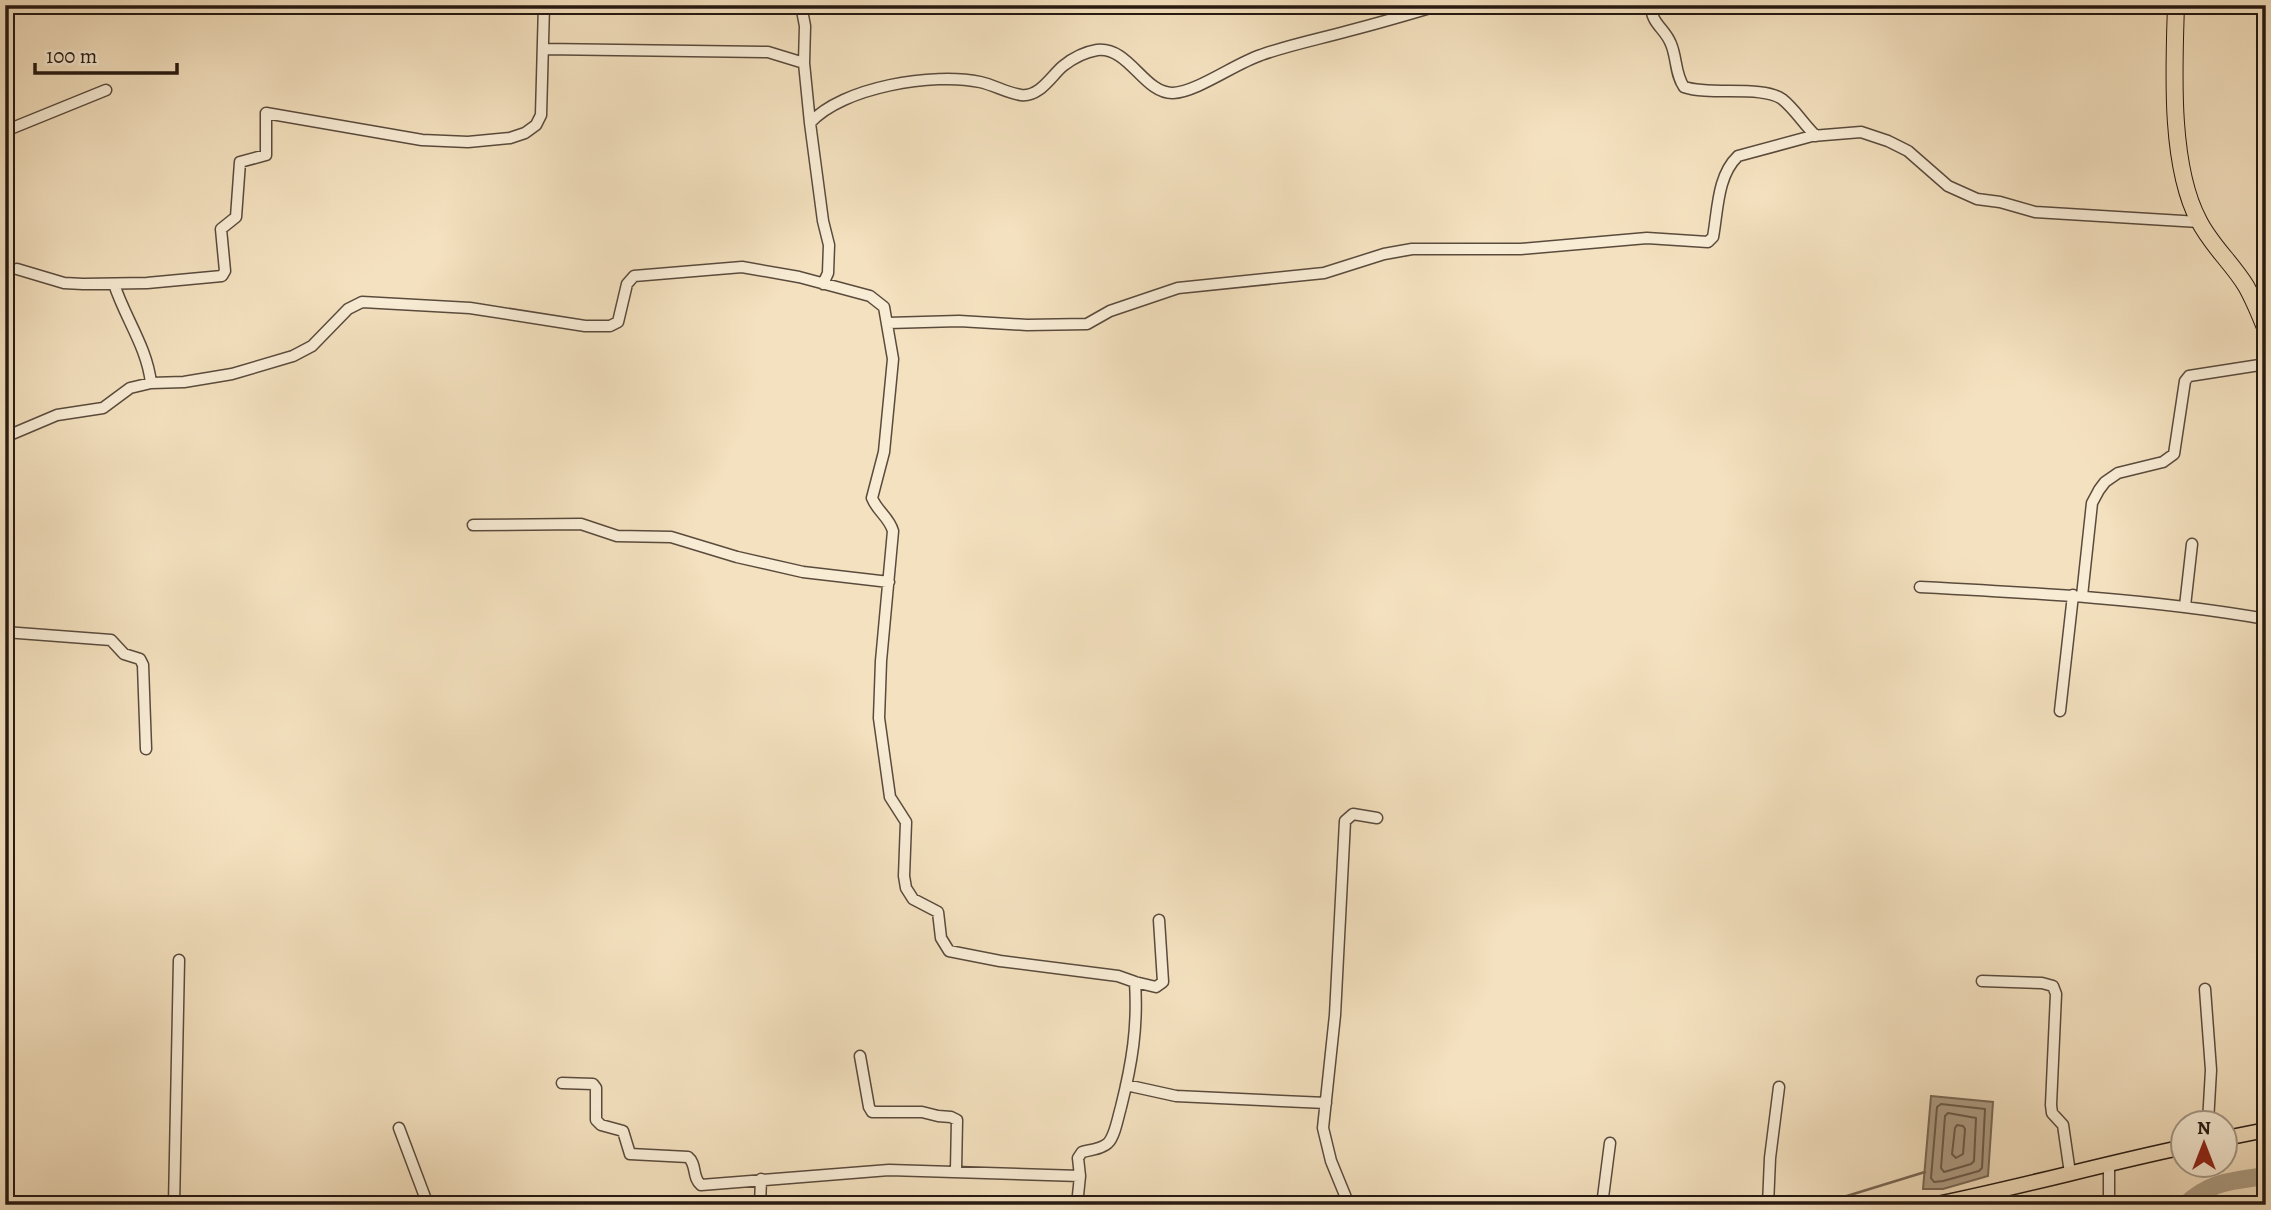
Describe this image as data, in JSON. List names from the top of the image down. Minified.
{"scale_bar":"100 m","north":"top"}
